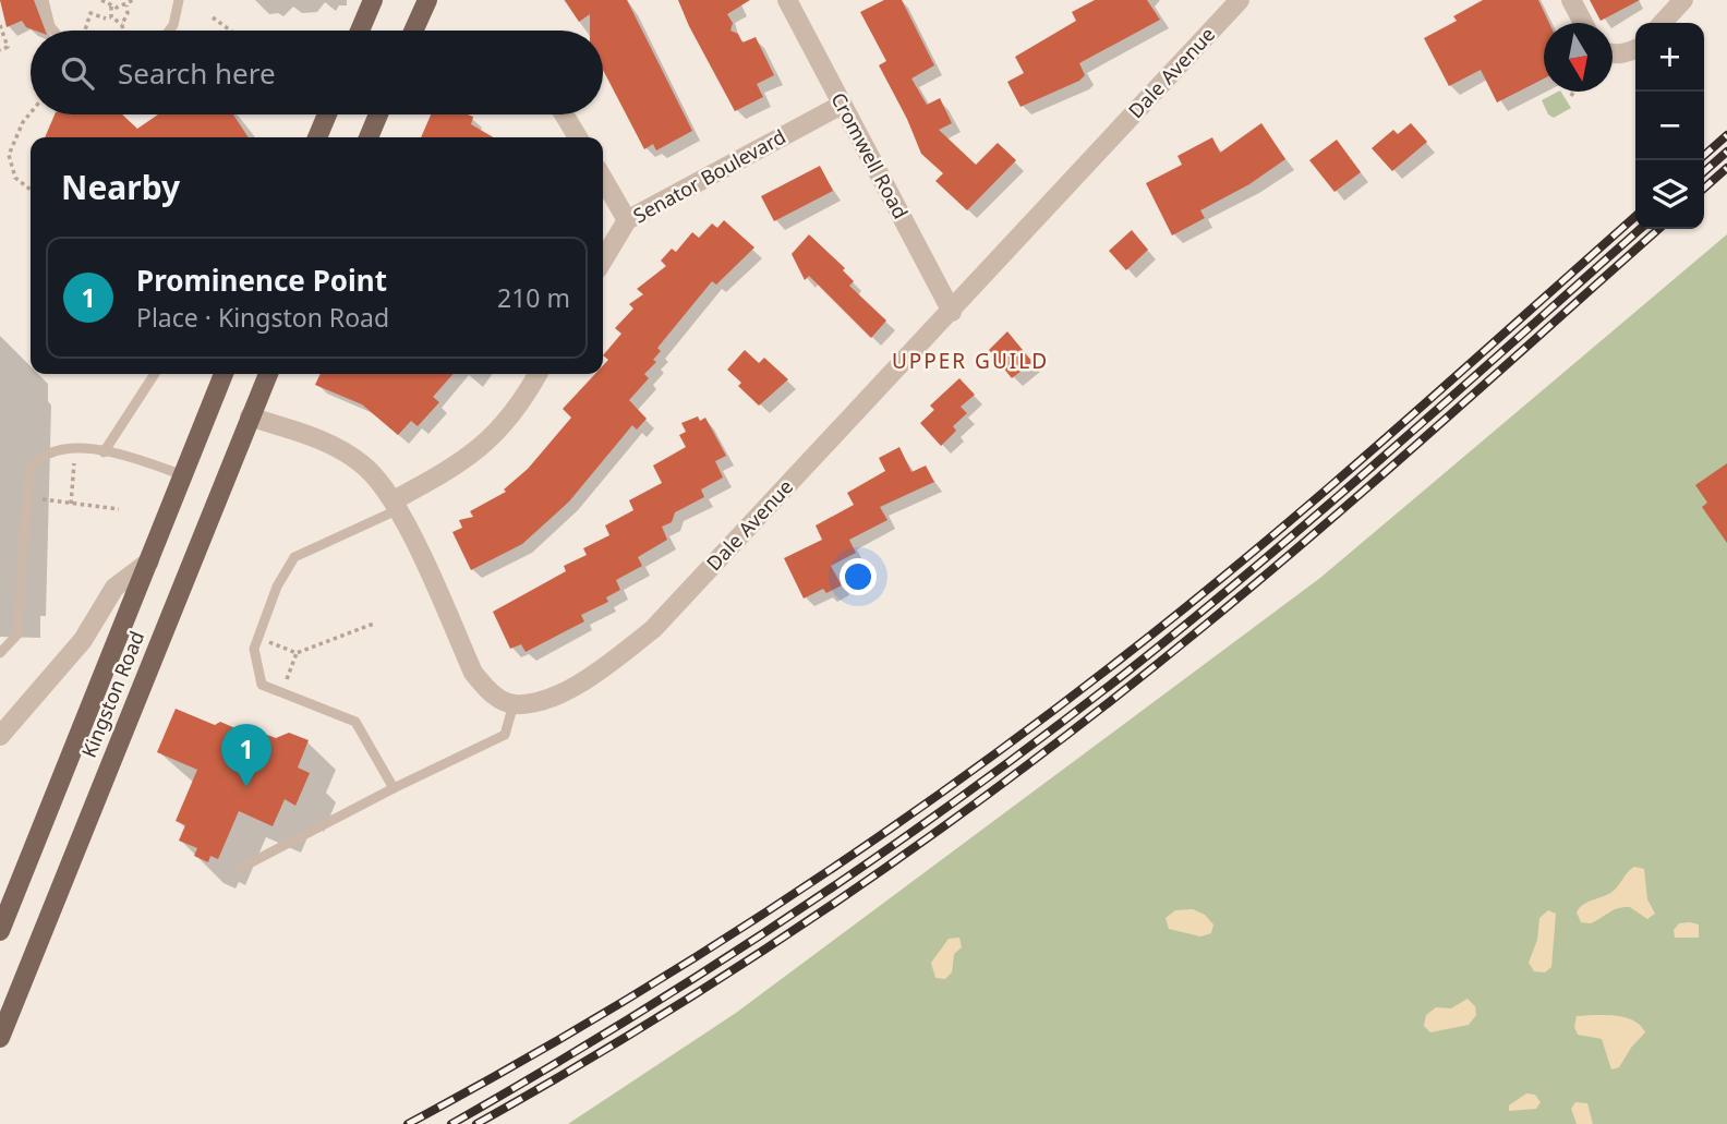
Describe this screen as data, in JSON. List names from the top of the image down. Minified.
{"streets":{"main road":["Kingston Road"],"street":["Dale Avenue","Cromwell Road","Senator Boulevard"]},"crossings":[["Dale Avenue","Cromwell Road"],["Cromwell Road","Senator Boulevard"]],"districts":["UPPER GUILD"],"north":"bottom","page":{"map_buttons":["+","−"],"search":"Search here","heading":"Nearby","list":[{"mark":"1","name":"Prominence Point","note":"Place · Kingston Road","value":"210 m"}],"pins":"1"}}
